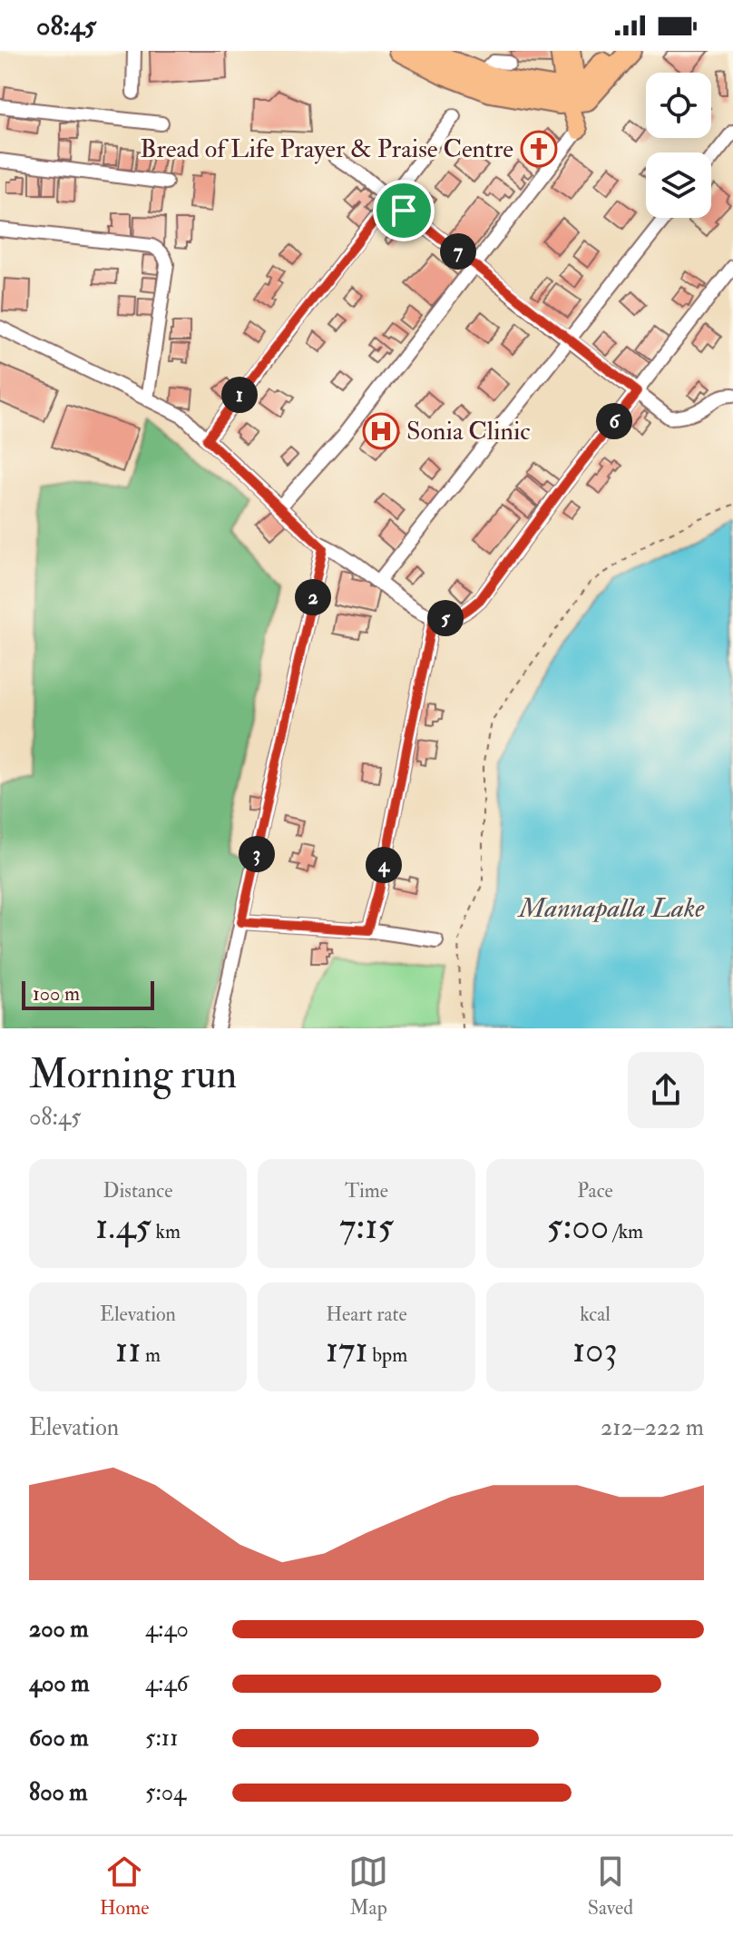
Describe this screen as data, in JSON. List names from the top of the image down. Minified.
{"water":["Mannapalla Lake"],"places":{"church":["Bread of Life Prayer & Praise Centre"],"hospital":["Sonia Clinic"]},"scale_bar":"100 m","page":{"status":"08:45","pins":["7","1","6","2","5","3","4"],"scale":"100 m","heading":["Morning run","08:45"],"stats":[["Distance","1.45 km"],["Time","7:15"],["Pace","5:00 /km"],["Elevation","11 m"],["Heart rate","171 bpm"],["kcal","103"]],"chart":["Elevation","212–222 m"],"list":[{"name":"200 m","note":"4:40"},{"name":"400 m","note":"4:46"},{"name":"600 m","note":"5:11"},{"name":"800 m","note":"5:04"}],"tabs":["Home","Map","Saved"]}}
